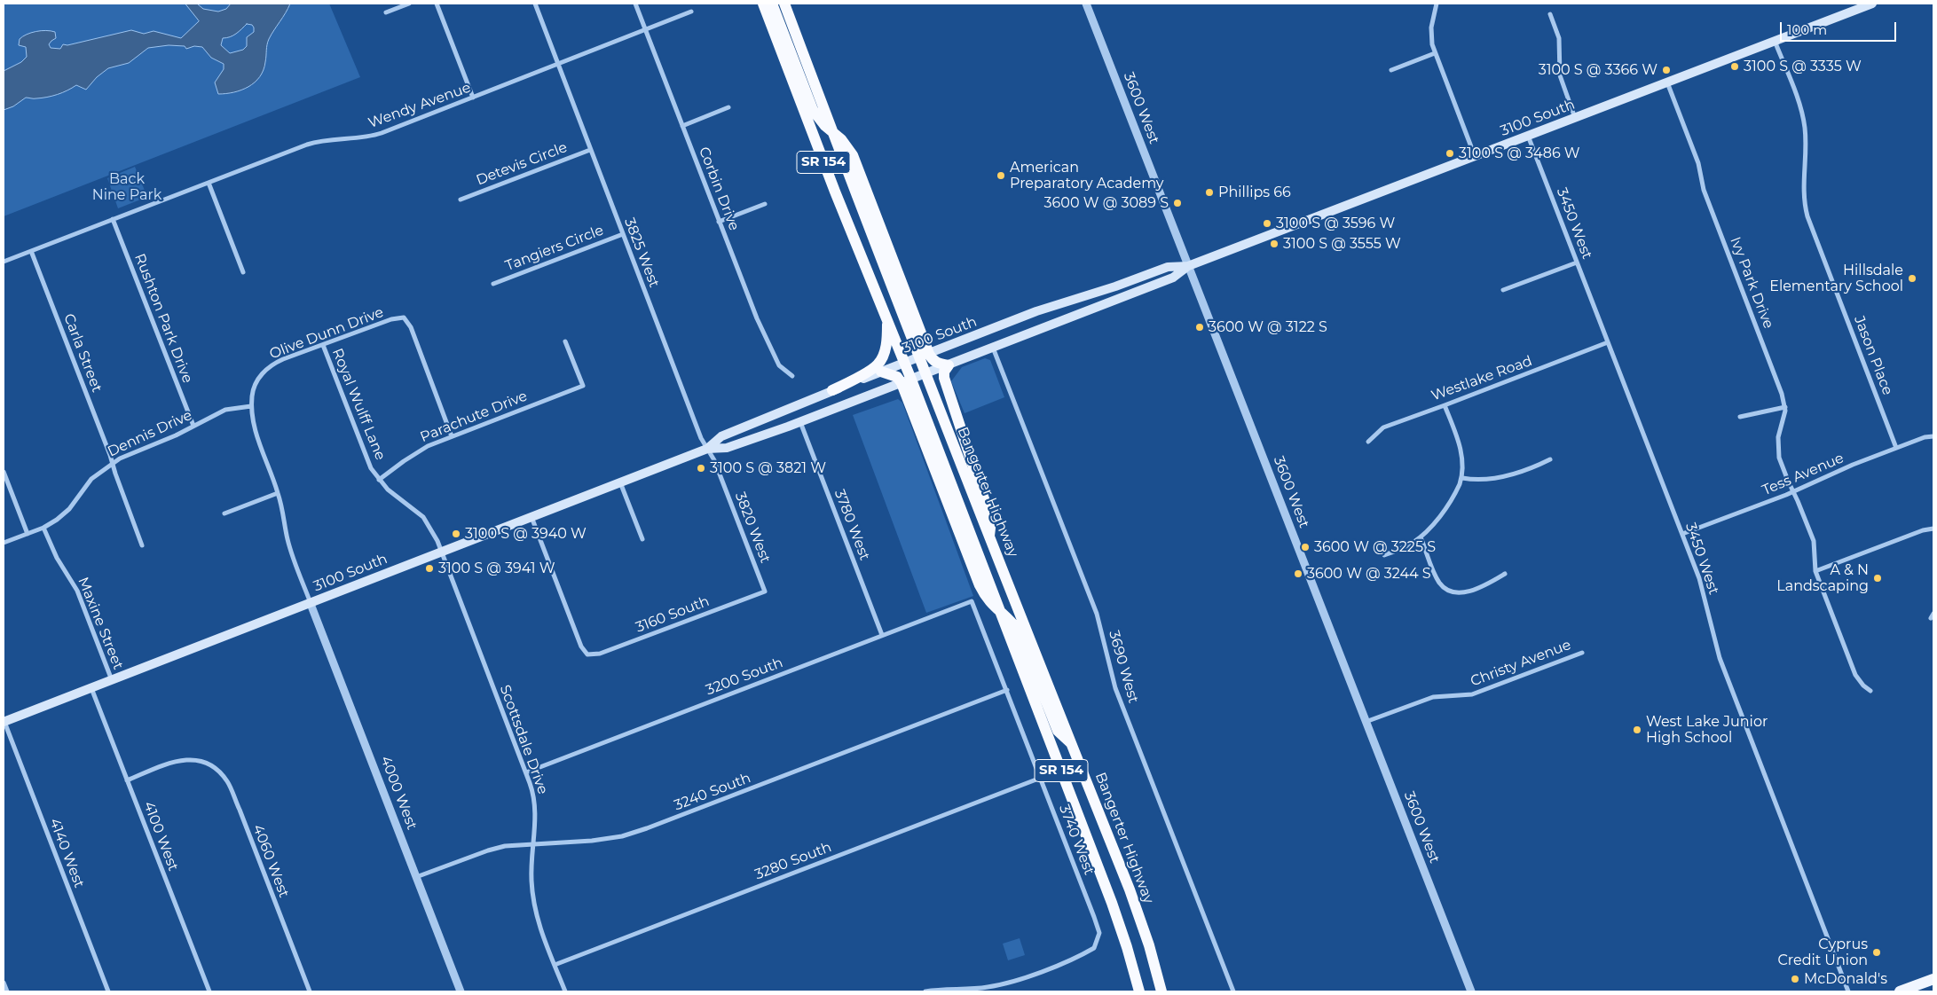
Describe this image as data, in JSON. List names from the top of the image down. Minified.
{"streets":{"highway":["SR 154","Bangerter Highway"],"main road":["3100 South"],"street":["Wendy Avenue","3600 West","Detevis Circle","Corbin Drive","3450 West","Tangiers Circle","3825 West","Ivy Park Drive","Rushton Park Drive","Olive Dunn Drive","Carla Street","Jason Place","Westlake Road","Royal Wulff Lane","Parachute Drive","Dennis Drive","Tess Avenue","3780 West","3820 West","3160 South","Maxine Street","Christy Avenue","3690 West","3200 South","Scottsdale Drive","3240 South","4000 West","4100 West","3740 West","4140 West","4060 West","3280 South"]},"crossings":[["Wendy Avenue","Corbin Drive"],["Wendy Avenue","3825 West"],["Wendy Avenue","Rushton Park Drive"],["Wendy Avenue","Carla Street"],["3600 West","3100 South"],["3600 West","Christy Avenue"],["3100 South","3450 West"],["3100 South","3825 West"],["3100 South","Ivy Park Drive"],["3100 South","Olive Dunn Drive"],["3100 South","Jason Place"],["3100 South","Royal Wulff Lane"],["3100 South","Bangerter Highway"],["3100 South","3780 West"],["3100 South","3820 West"],["3100 South","3160 South"],["3100 South","Maxine Street"],["3100 South","3690 West"],["3100 South","Scottsdale Drive"],["3100 South","4000 West"],["3100 South","4100 West"],["3100 South","4140 West"],["SR 154","Bangerter Highway"],["Detevis Circle","3825 West"],["3450 West","Westlake Road"],["3450 West","Tess Avenue"],["Tangiers Circle","3825 West"],["3825 West","3820 West"],["Ivy Park Drive","Tess Avenue"],["Rushton Park Drive","Dennis Drive"],["Olive Dunn Drive","Royal Wulff Lane"],["Olive Dunn Drive","Parachute Drive"],["Olive Dunn Drive","Dennis Drive"],["Olive Dunn Drive","4000 West"],["Carla Street","Dennis Drive"],["Jason Place","Tess Avenue"],["Royal Wulff Lane","Parachute Drive"],["Royal Wulff Lane","Scottsdale Drive"],["Dennis Drive","Maxine Street"],["3780 West","3200 South"],["3820 West","3160 South"],["3200 South","Scottsdale Drive"],["3200 South","3740 West"],["Scottsdale Drive","3240 South"],["Scottsdale Drive","3280 South"],["3240 South","4000 West"],["3240 South","3740 West"],["4100 West","4060 West"],["3740 West","3280 South"]],"parks":["Back Nine Park"],"places":["3100 S @ 3335 W","3100 S @ 3366 W","3100 S @ 3486 W","American Preparatory Academy","Phillips 66","3600 W @ 3089 S","3100 S @ 3596 W","3100 S @ 3555 W","Hillsdale Elementary School","3600 W @ 3122 S","3100 S @ 3821 W","3100 S @ 3940 W","3600 W @ 3225 S","3100 S @ 3941 W","3600 W @ 3244 S","A & N Landscaping","West Lake Junior High School","Cyprus Credit Union","McDonald's"],"scale_bar":"100 m"}
